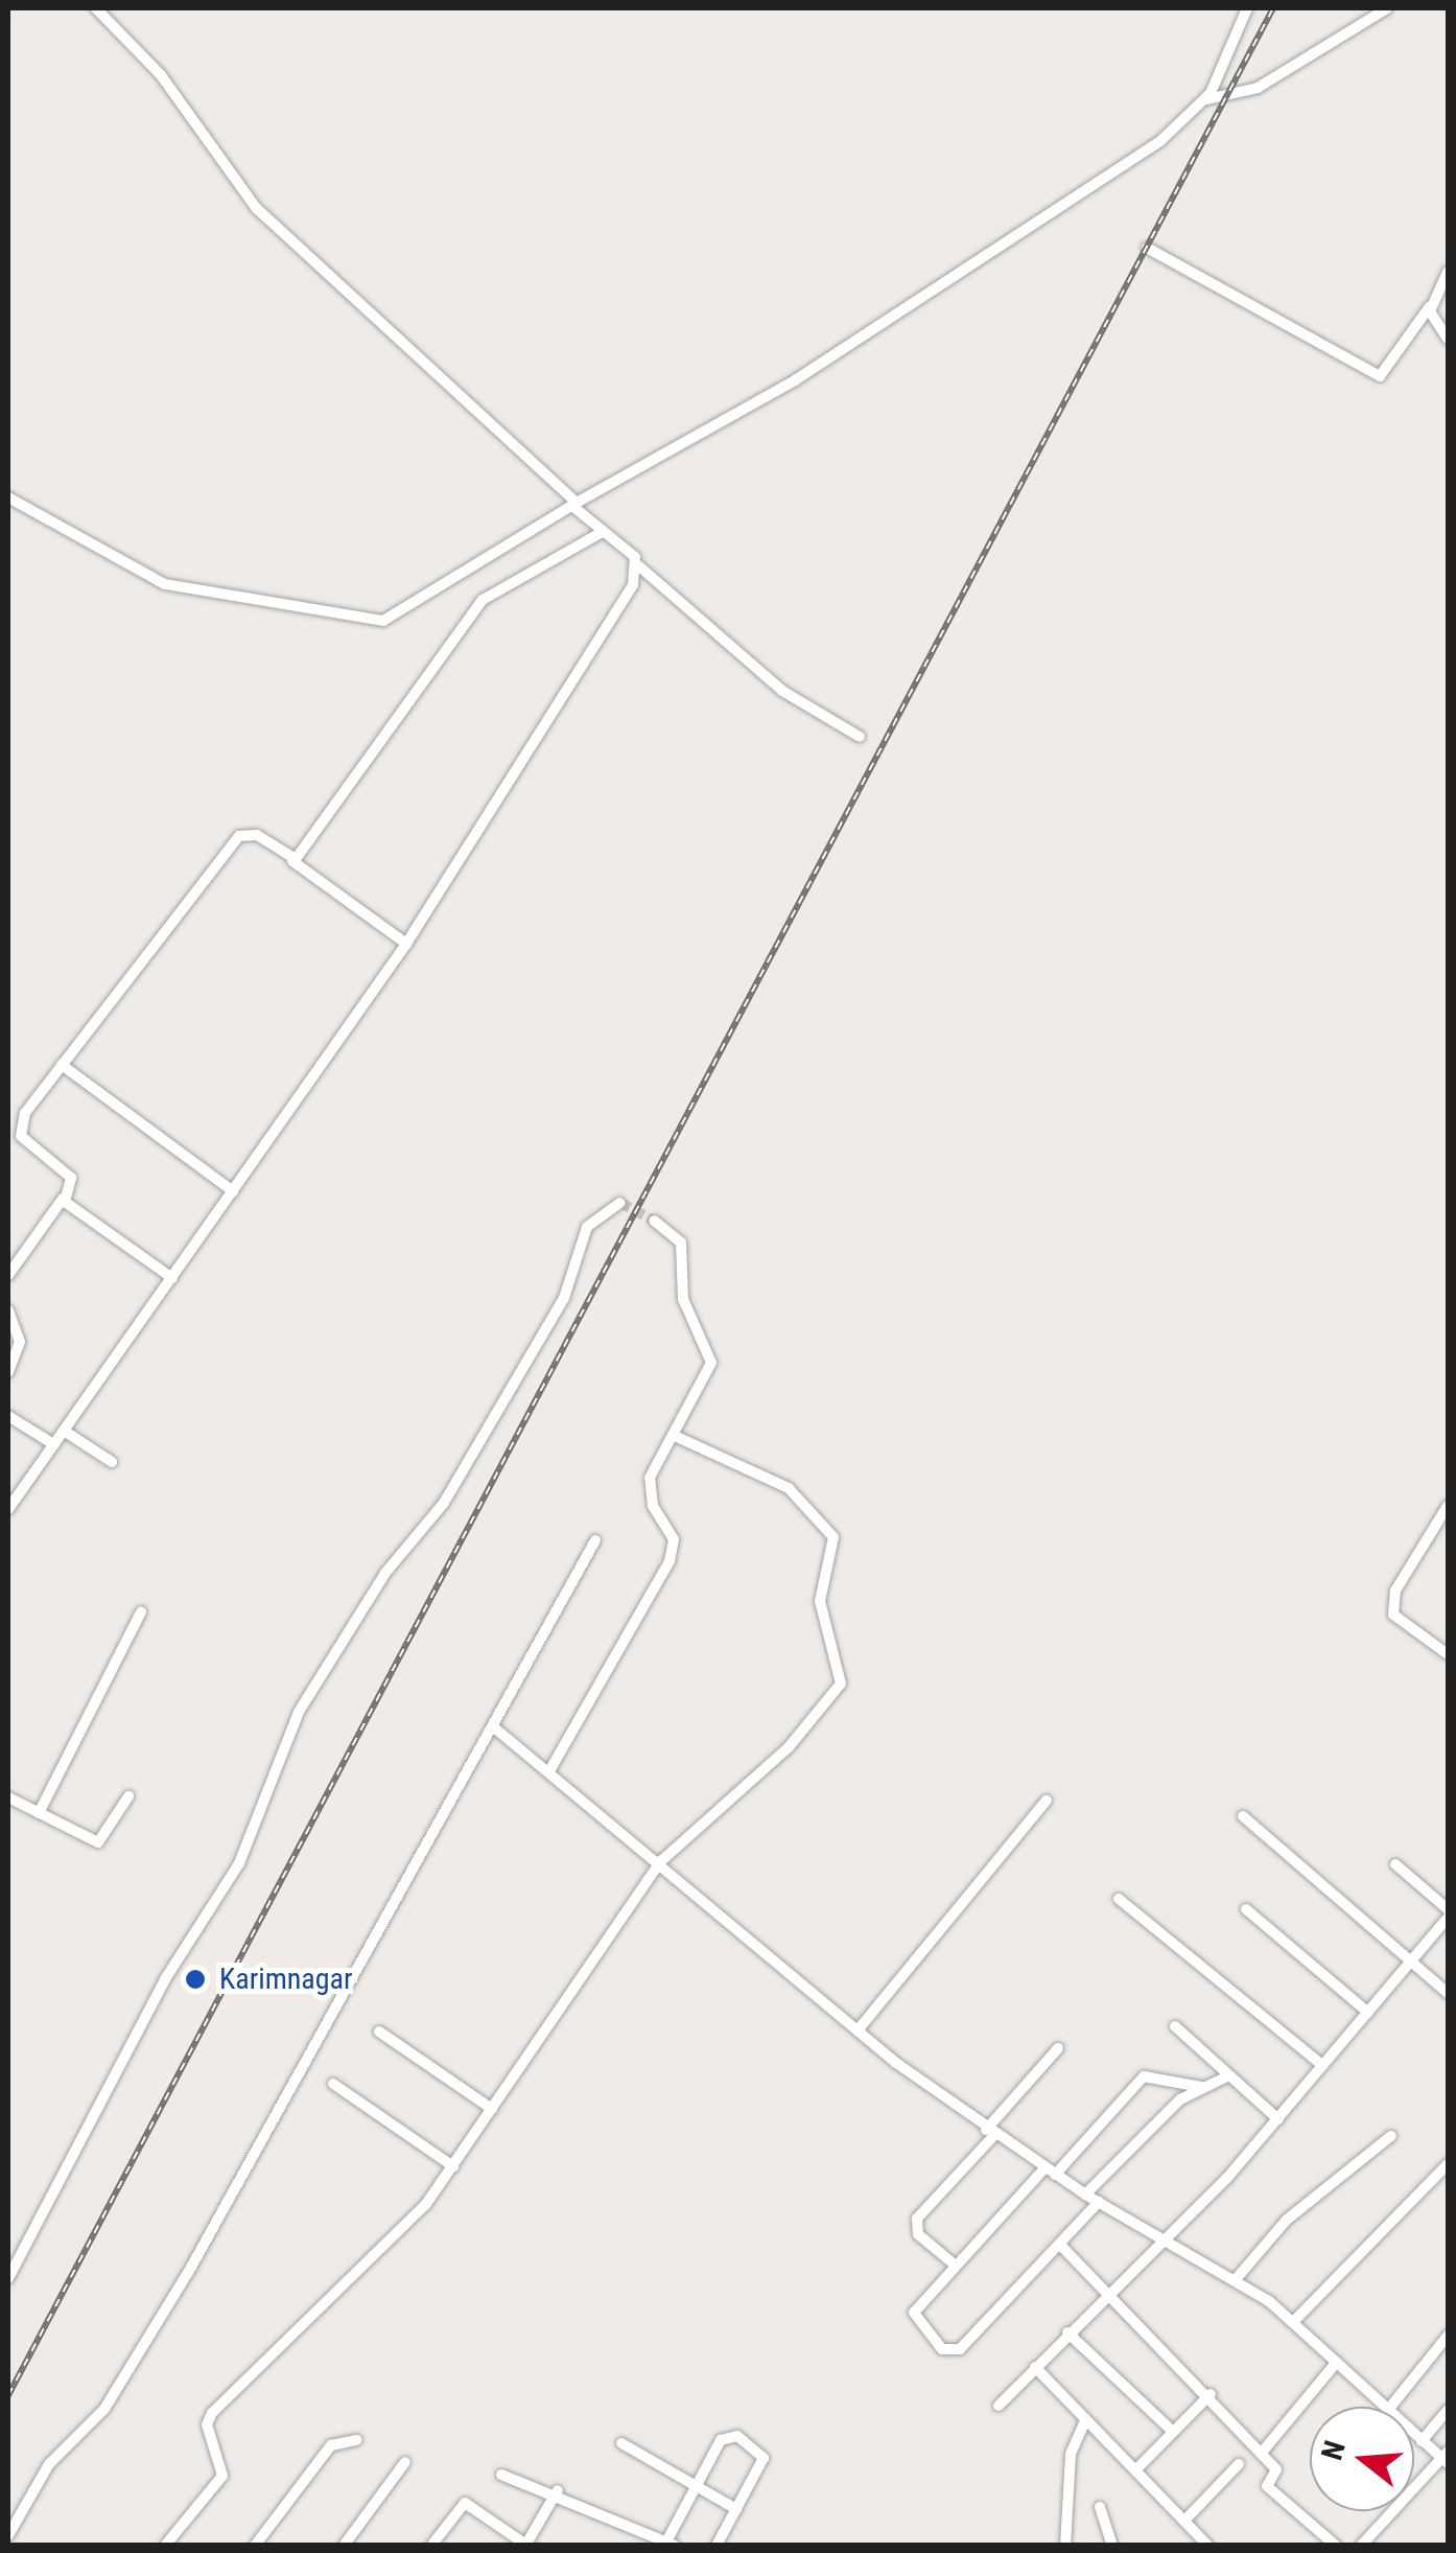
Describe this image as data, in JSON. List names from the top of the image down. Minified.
{"places":["Karimnagar"],"north":"left"}
